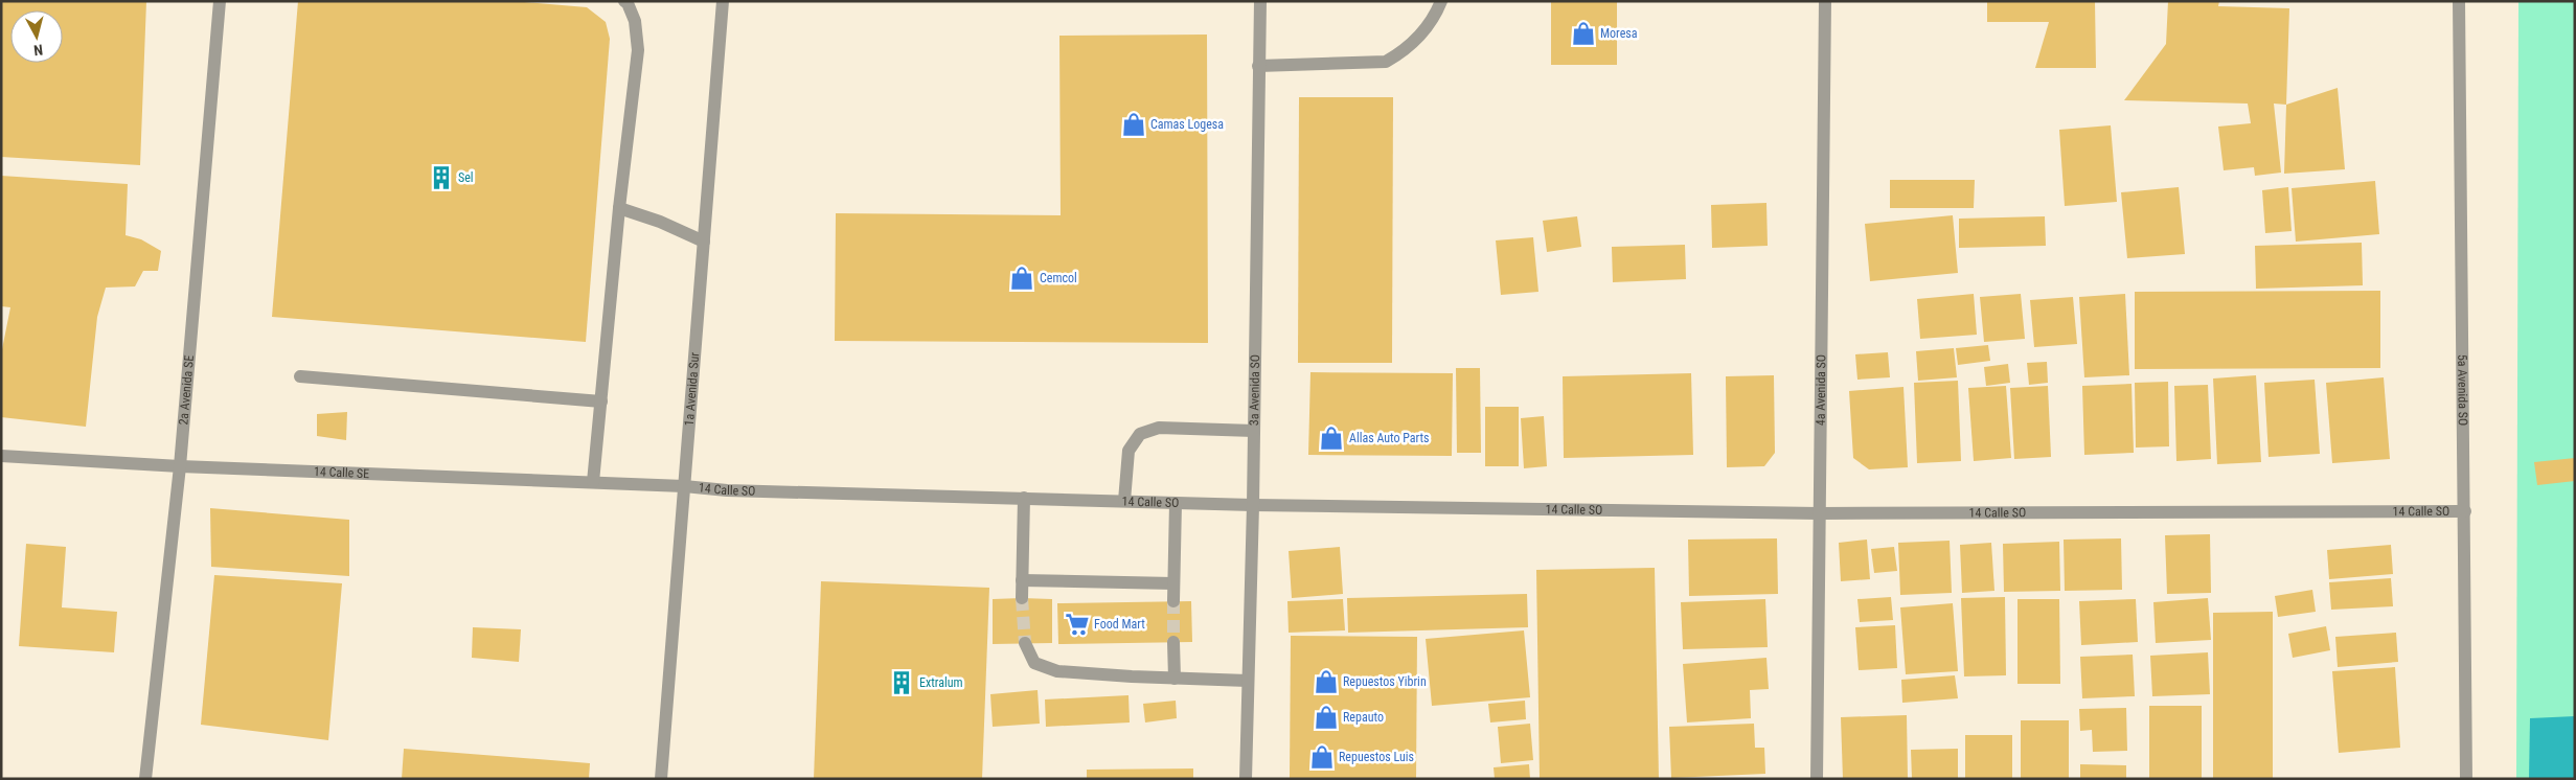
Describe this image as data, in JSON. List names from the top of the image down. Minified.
{"streets":{"street":["2a Avenida SE","1a Avenida Sur","3a Avenida SO","4a Avenida SO","5a Avenida SO","14 Calle SE","14 Calle SO"]},"crossings":[["2a Avenida SE","14 Calle SE"],["1a Avenida Sur","14 Calle SE"],["1a Avenida Sur","14 Calle SO"],["3a Avenida SO","14 Calle SO"],["4a Avenida SO","14 Calle SO"],["5a Avenida SO","14 Calle SO"],["14 Calle SE","14 Calle SO"]],"places":{"shop":["Moresa","Camas Logesa","Cemcol","Allas Auto Parts","Repuestos Yibrin","Repauto","Repuestos Luis"],"building":["Sel","Extralum"],"supermarket":["Food Mart"]},"north":"bottom"}
